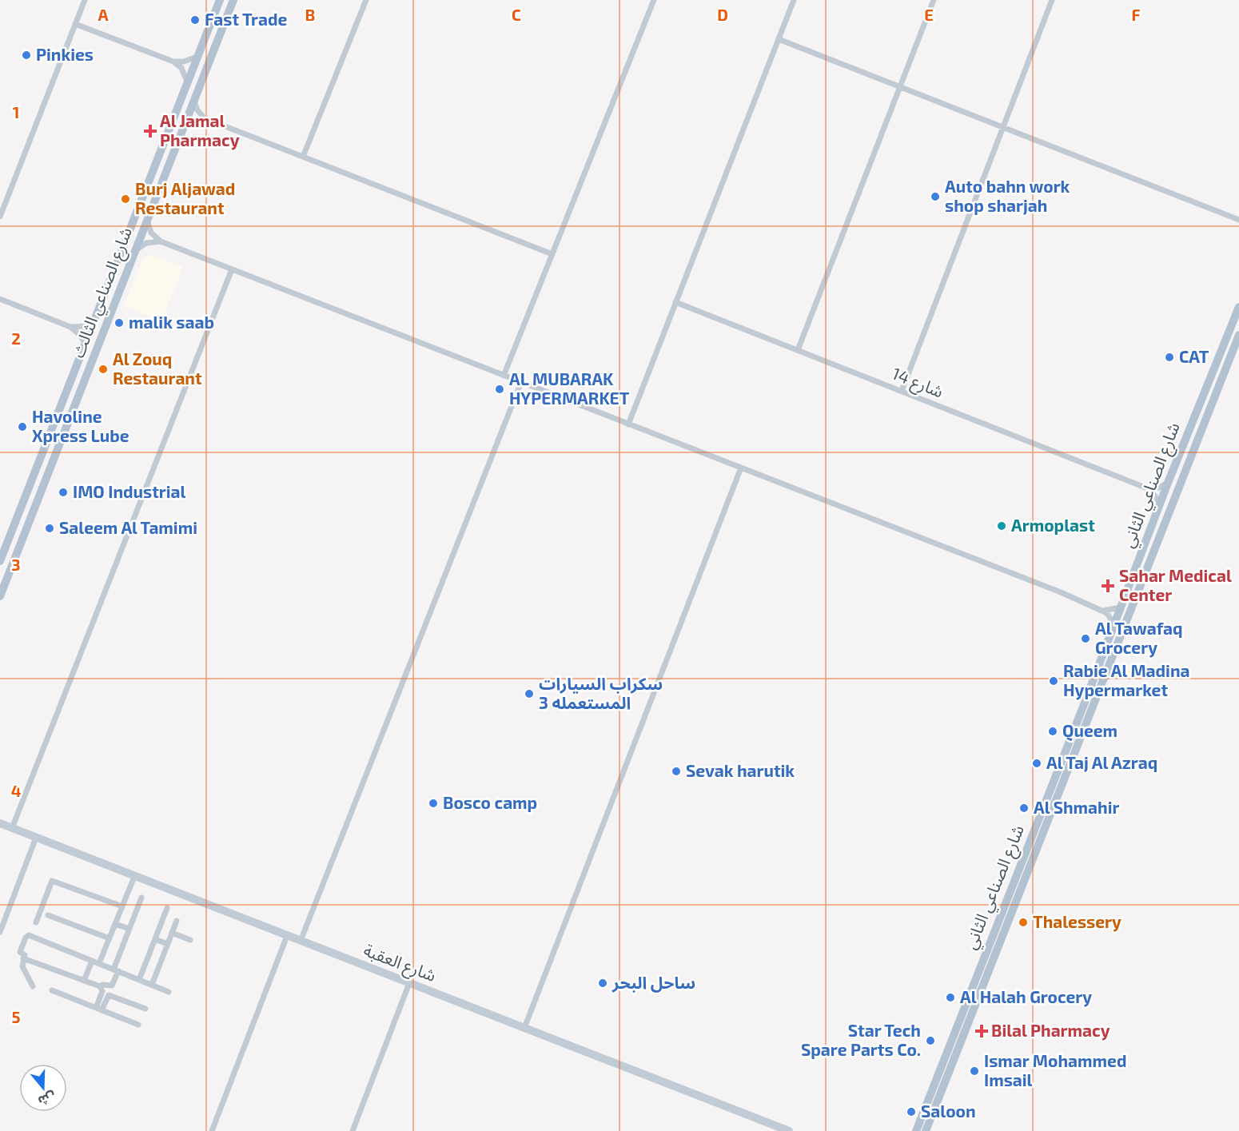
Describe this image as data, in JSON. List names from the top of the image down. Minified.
{"streets":{"main road":["شارع الصناعي الثالث","شارع الصناعي الثاني"],"street":["شارع 14","شارع العقبة"]},"places":{"other":["Fast Trade","Pinkies","Auto bahn work shop sharjah","Burj Aljawad Restaurant","malik saab","CAT","Al Zouq Restaurant","AL MUBARAK HYPERMARKET","Havoline Xpress Lube","IMO Industrial","Armoplast","Saleem Al Tamimi","Al Tawafaq Grocery","Rabie Al Madina Hypermarket","سكراب السيارات المستعمله 3","Queem","Al Taj Al Azraq","Sevak harutik","Bosco camp","Al Shmahir","Thalessery","ساحل البحر","Al Halah Grocery","Star Tech Spare Parts Co.","Ismar Mohammed Imsail","Saloon"],"health":["Al Jamal Pharmacy","Sahar Medical Center","Bilal Pharmacy"]},"north":"bottom","grid":{"columns":["A","B","C","D","E","F"],"rows":["1","2","3","4","5"]}}
